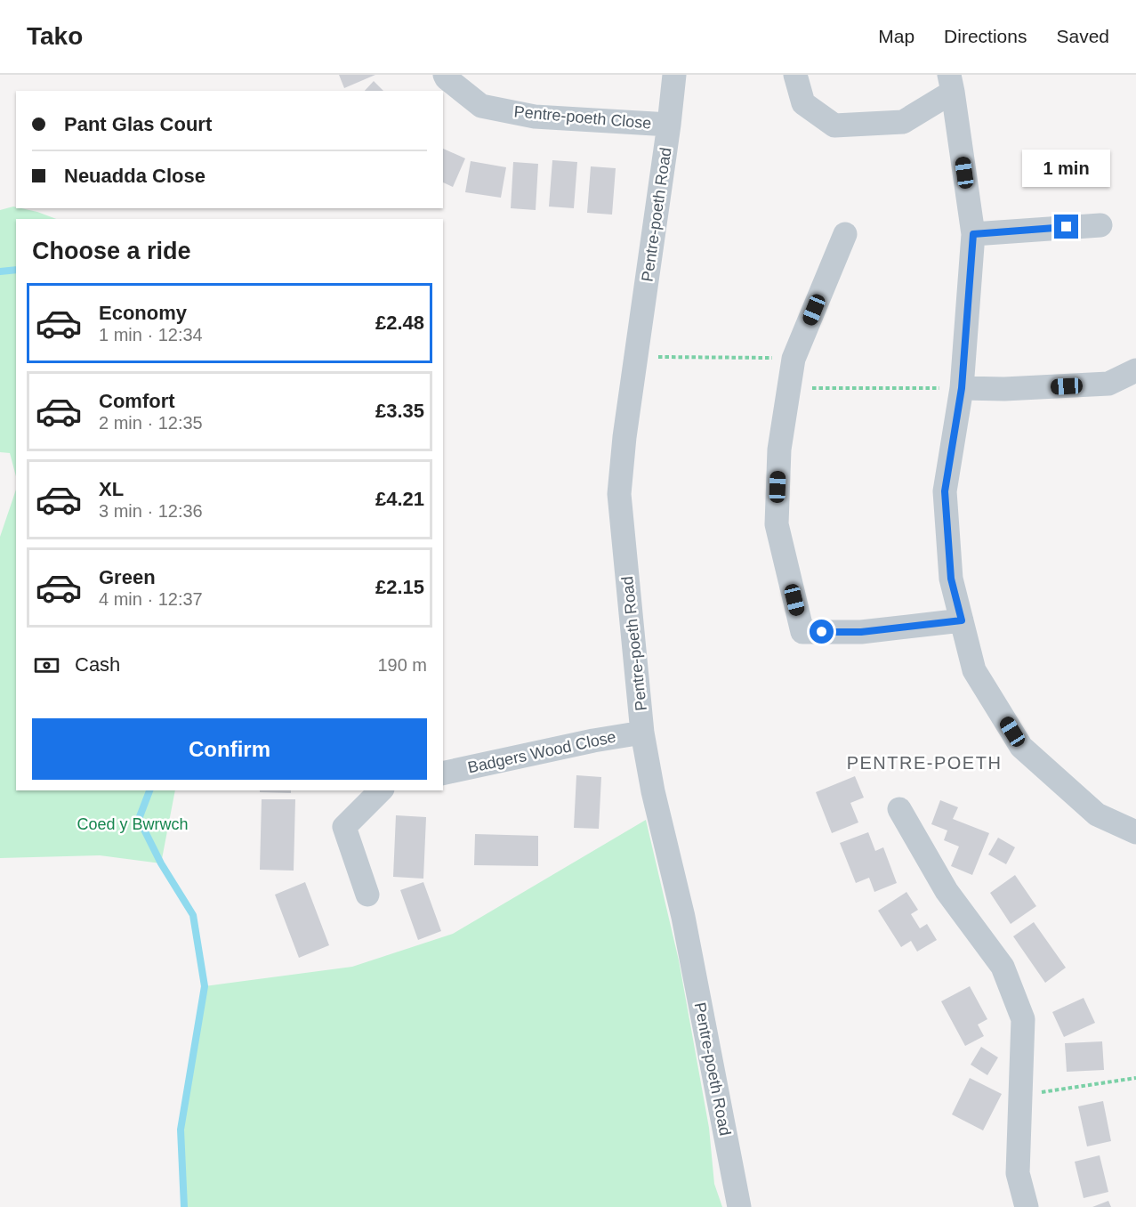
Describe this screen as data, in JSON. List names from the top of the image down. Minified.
{"streets":{"street":["Pentre-poeth Close","Pentre-poeth Road","Badgers Wood Close"]},"crossings":[["Pentre-poeth Close","Pentre-poeth Road"],["Pentre-poeth Road","Badgers Wood Close"]],"districts":["PENTRE-POETH"],"parks":["Coed y Bwrwch"],"page":{"header":"Tako","nav":["Map","Directions","Saved"],"banner":["Pant Glas Court","Neuadda Close"],"bubble":"1 min","heading":"Choose a ride","list":[{"name":"Economy","note":"1 min · 12:34","value":"£2.48"},{"name":"Comfort","note":"2 min · 12:35","value":"£3.35"},{"name":"XL","note":"3 min · 12:36","value":"£4.21"},{"name":"Green","note":"4 min · 12:37","value":"£2.15"}],"pay":["Cash","190 m"],"buttons":"Confirm"}}
